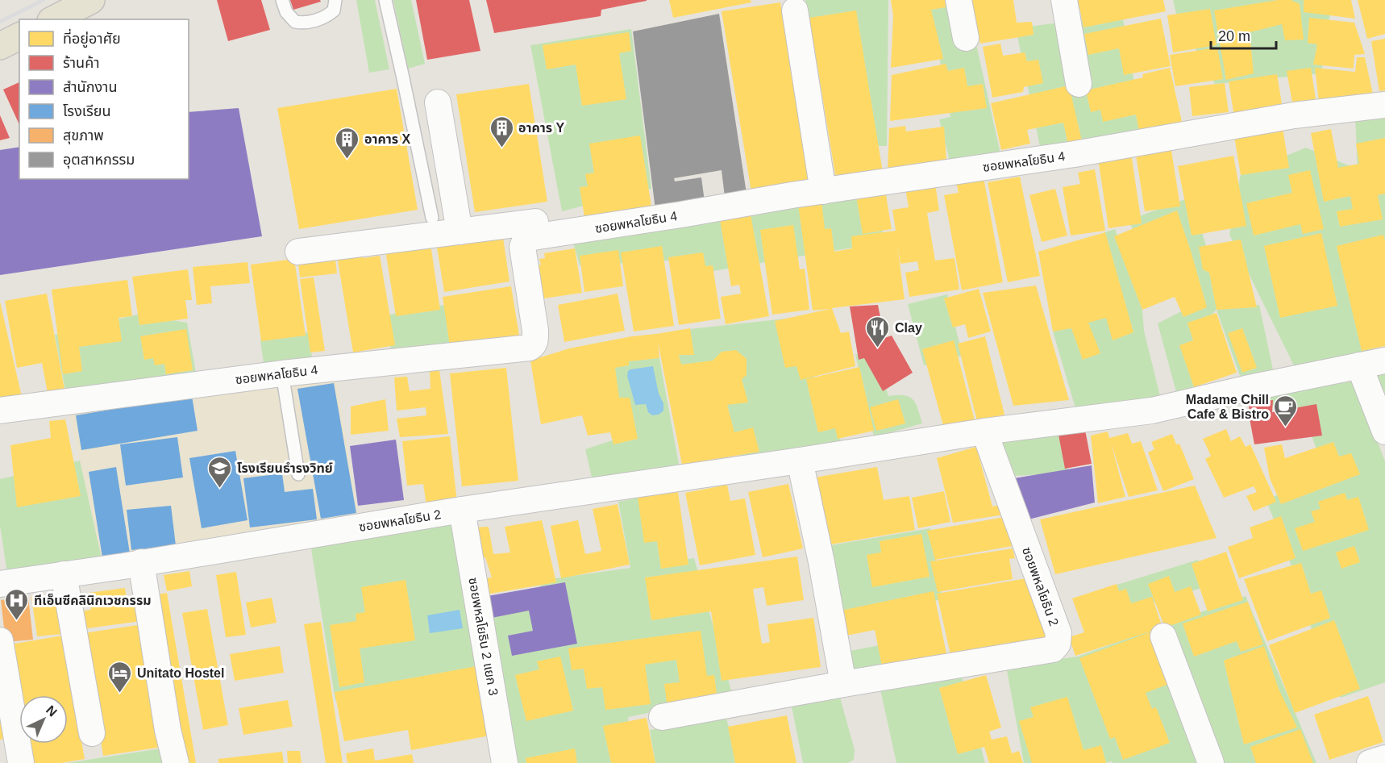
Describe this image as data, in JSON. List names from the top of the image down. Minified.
{"streets":{"street":["ซอยพหลโยธิน 4","ซอยพหลโยธิน 2","ซอยพหลโยธิน 2 แยก 3"]},"crossings":[["ซอยพหลโยธิน 2","ซอยพหลโยธิน 2 แยก 3"]],"places":{"building":["อาคาร Y","อาคาร X"],"restaurant":["Clay"],"cafe":["Madame Chill Cafe & Bistro"],"school or university":["โรงเรียนธำรงวิทย์"],"hospital":["ทีเอ็นซีคลินิกเวชกรรม"],"hotel":["Unitato Hostel"]},"legend":["ที่อยู่อาศัย","ร้านค้า","สำนักงาน","โรงเรียน","สุขภาพ","อุตสาหกรรม"],"scale_bar":"20 m","north":"top right"}
